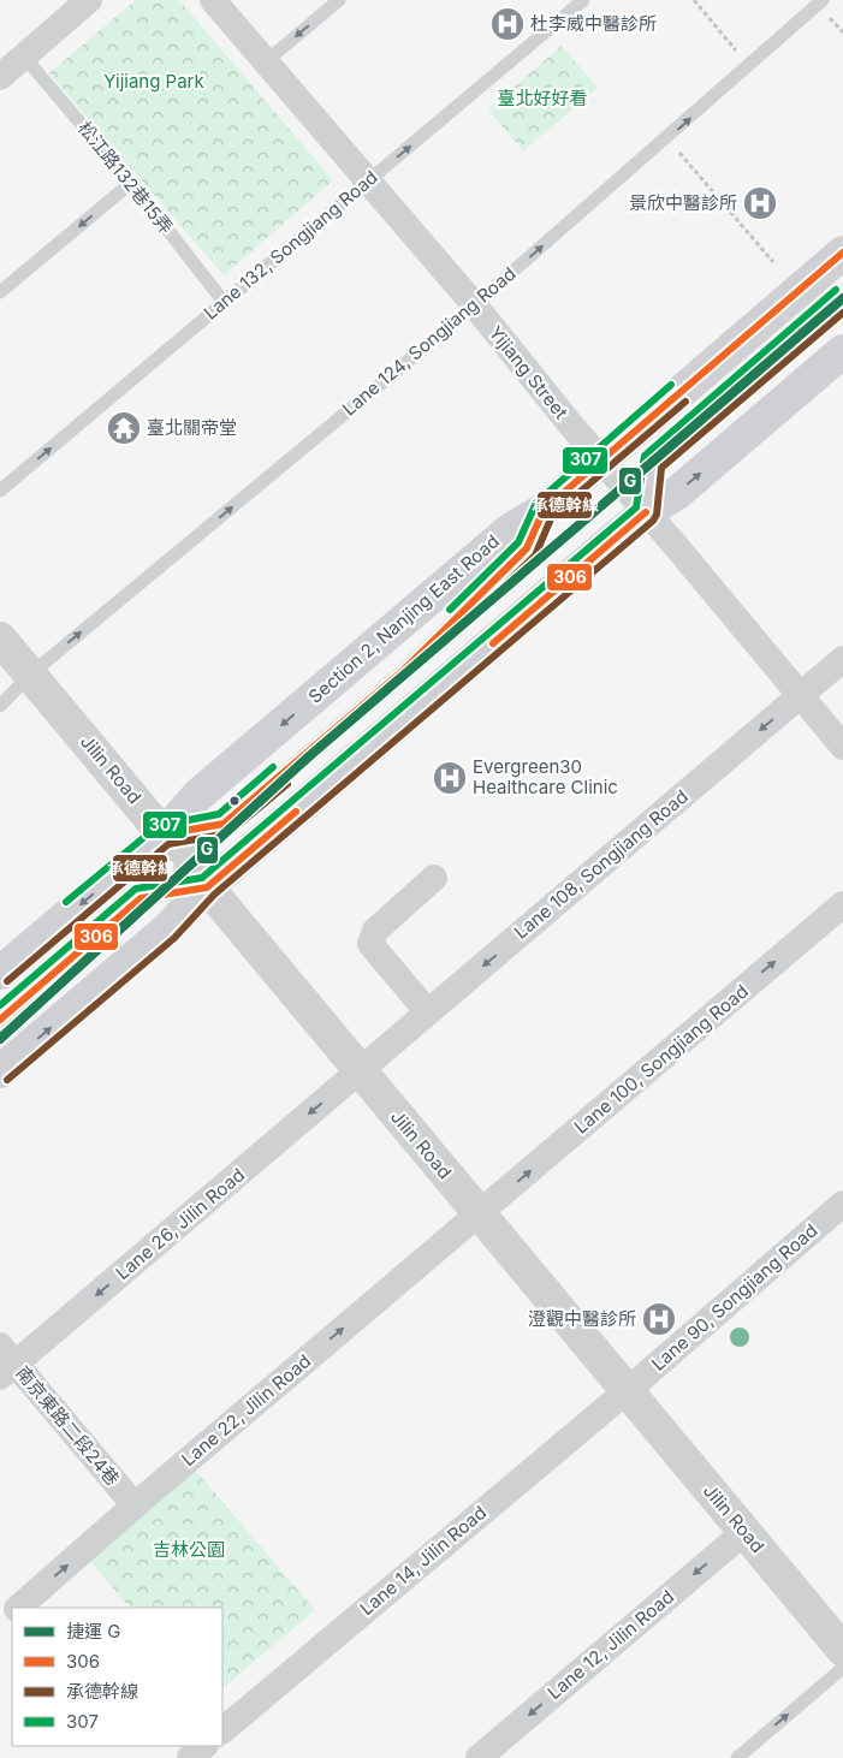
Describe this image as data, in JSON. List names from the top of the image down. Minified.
{"streets":{"main road":["Section 2, Nanjing East Road"],"street":["Yijiang Street","Jilin Road","Lane 108, Songjiang Road","Lane 100, Songjiang Road","Lane 26, Jilin Road","Lane 90, Songjiang Road","Lane 22, Jilin Road","南京東路二段24巷","Lane 14, Jilin Road","Lane 12, Jilin Road"],"lane":["松江路132巷15弄","Lane 132, Songjiang Road","Lane 124, Songjiang Road"]},"crossings":[["松江路132巷15弄","Lane 132, Songjiang Road"],["Lane 132, Songjiang Road","Yijiang Street"],["Lane 124, Songjiang Road","Yijiang Street"],["Lane 124, Songjiang Road","Jilin Road"],["Yijiang Street","Section 2, Nanjing East Road"],["Yijiang Street","Lane 108, Songjiang Road"],["Section 2, Nanjing East Road","Jilin Road"],["Jilin Road","Lane 108, Songjiang Road"],["Jilin Road","Lane 100, Songjiang Road"],["Jilin Road","Lane 26, Jilin Road"],["Jilin Road","Lane 90, Songjiang Road"],["Jilin Road","Lane 22, Jilin Road"],["Jilin Road","Lane 14, Jilin Road"],["Jilin Road","Lane 12, Jilin Road"],["Lane 108, Songjiang Road","Lane 26, Jilin Road"],["Lane 100, Songjiang Road","Lane 22, Jilin Road"],["Lane 26, Jilin Road","南京東路二段24巷"],["Lane 90, Songjiang Road","Lane 14, Jilin Road"],["Lane 22, Jilin Road","南京東路二段24巷"]],"one_way":["Lane 132, Songjiang Road","Lane 124, Songjiang Road","Lane 108, Songjiang Road","Lane 100, Songjiang Road","Lane 26, Jilin Road","Lane 22, Jilin Road","Lane 12, Jilin Road"],"parks":["Yijiang Park","臺北好好看","吉林公園"],"places":{"hospital":["杜李威中醫診所","景欣中醫診所","Evergreen30 Healthcare Clinic","澄觀中醫診所"],"temple":["臺北關帝堂"]},"lines":["transit line 306","transit line 307","metro line G","transit line 承德幹線"],"legend":["捷運 G","306","承德幹線","307"]}
